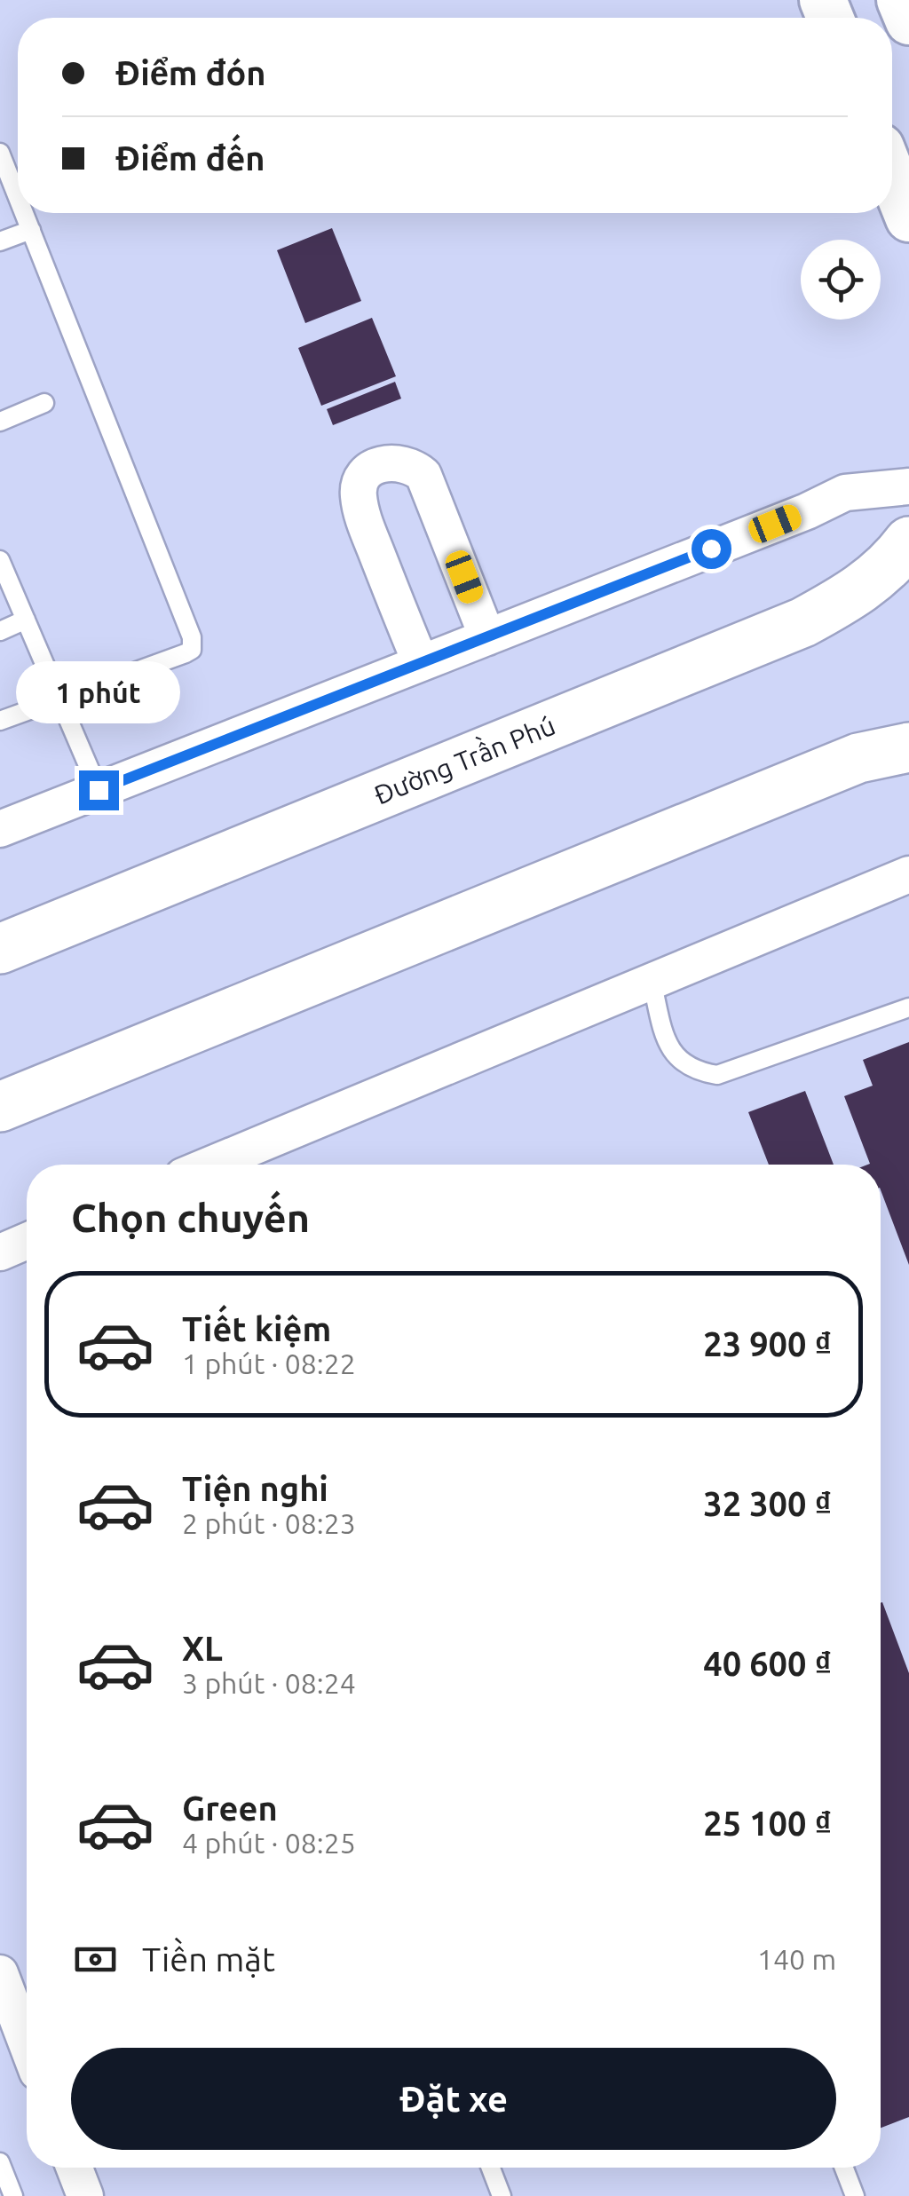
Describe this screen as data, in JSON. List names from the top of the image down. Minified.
{"streets":{"main road":["Đường Trần Phú"]},"page":{"banner":["Điểm đón","Điểm đến"],"bubble":"1 phút","heading":"Chọn chuyến","list":[{"name":"Tiết kiệm","note":"1 phút · 08:22","value":"23 900 ₫"},{"name":"Tiện nghi","note":"2 phút · 08:23","value":"32 300 ₫"},{"name":"XL","note":"3 phút · 08:24","value":"40 600 ₫"},{"name":"Green","note":"4 phút · 08:25","value":"25 100 ₫"}],"pay":["Tiền mặt","140 m"],"buttons":"Đặt xe"}}
